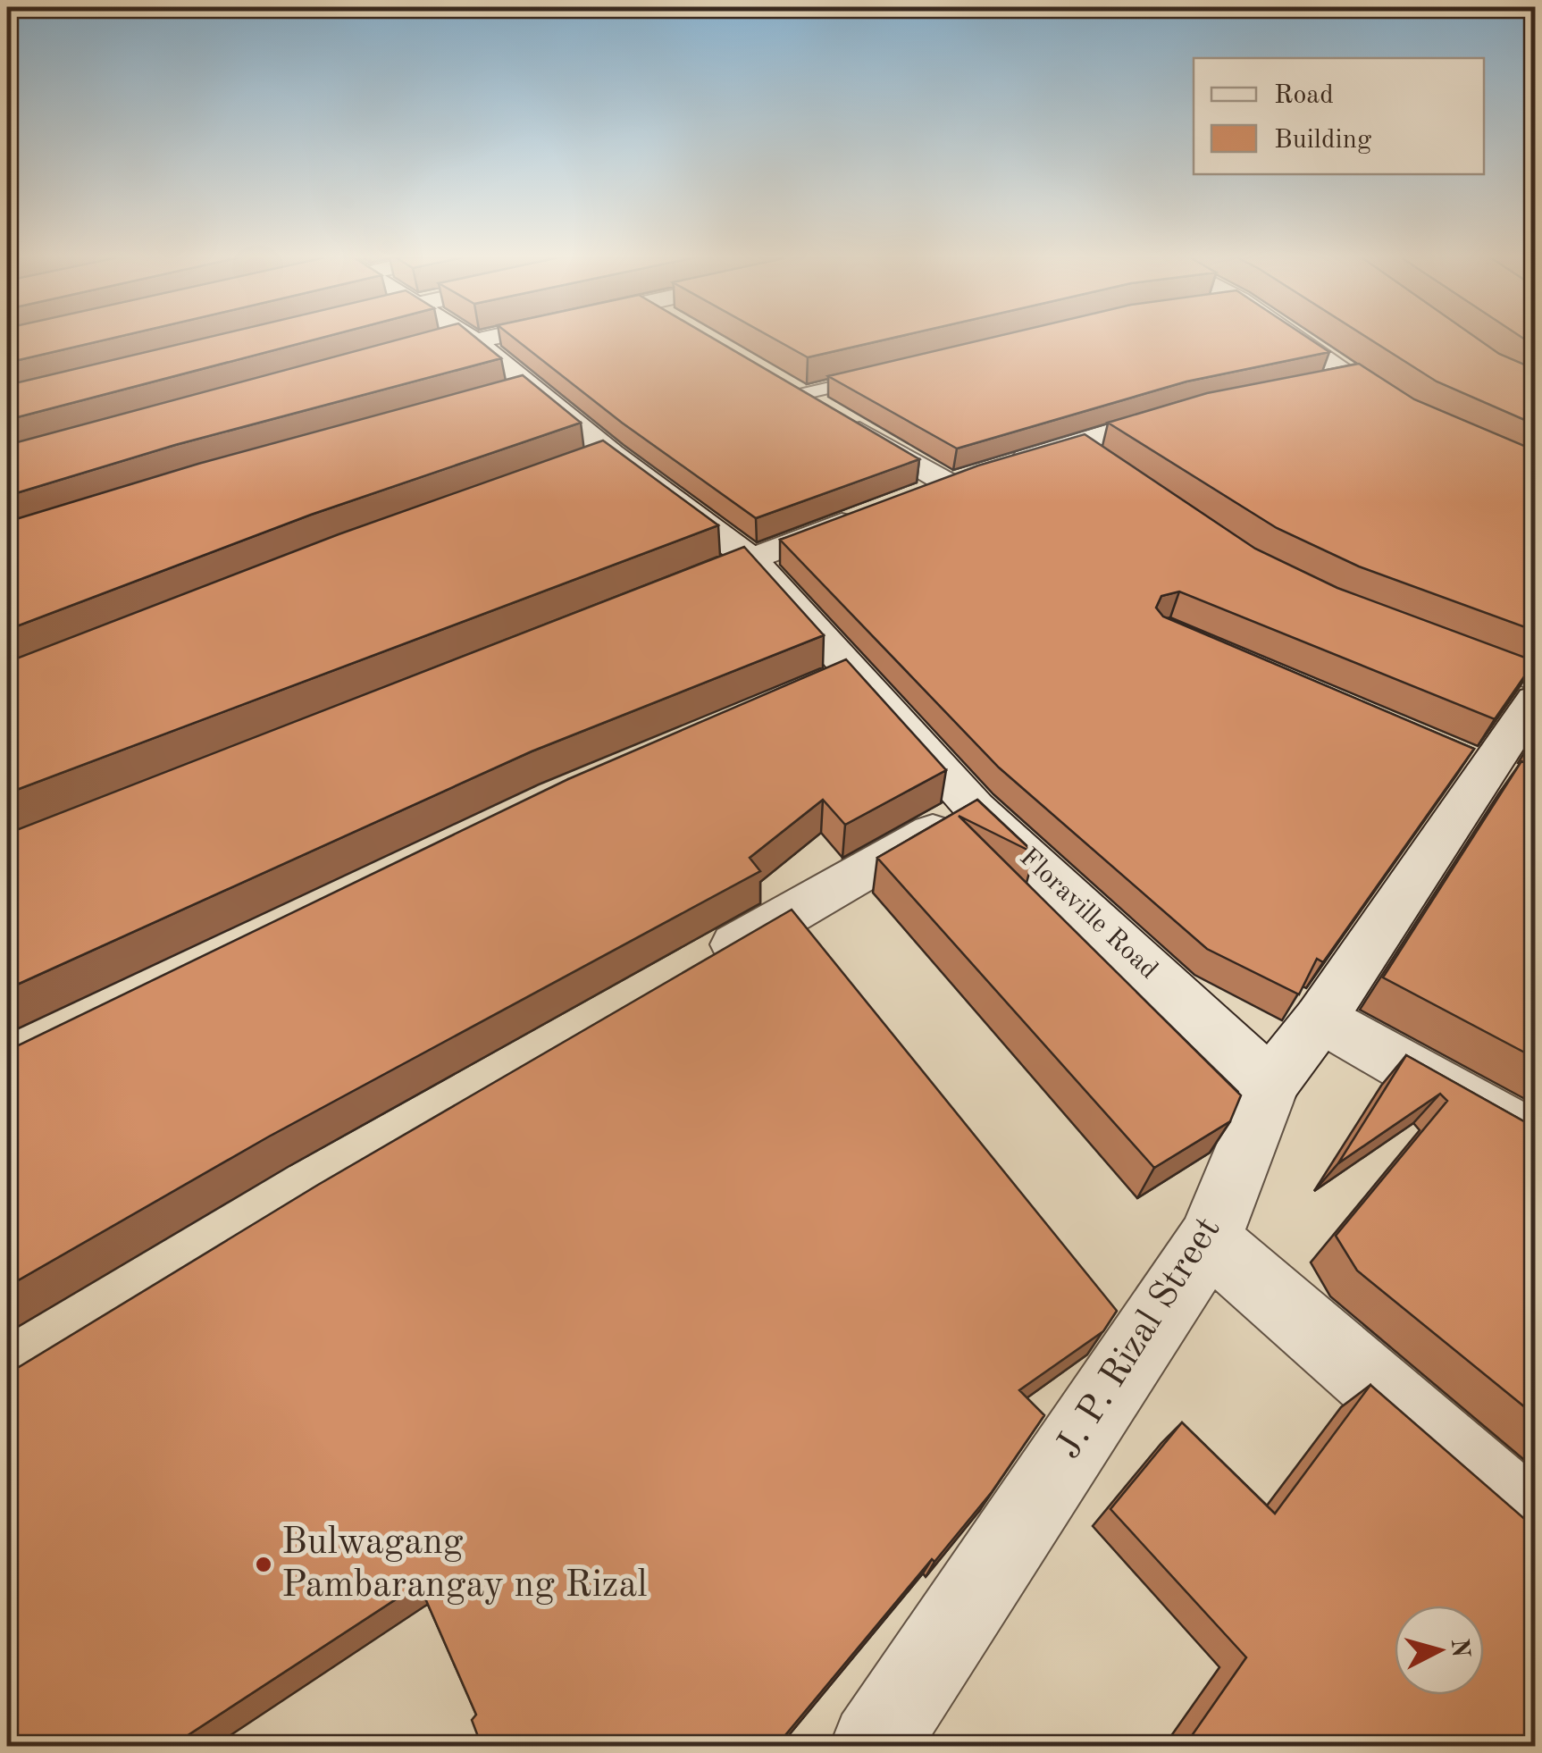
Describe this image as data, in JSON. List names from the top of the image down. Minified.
{"streets":{"street":["Floraville Road","J. P. Rizal Street"]},"crossings":[["Floraville Road","J. P. Rizal Street"]],"places":["Bulwagang Pambarangay ng Rizal"],"legend":["Road","Building"],"north":"right"}
